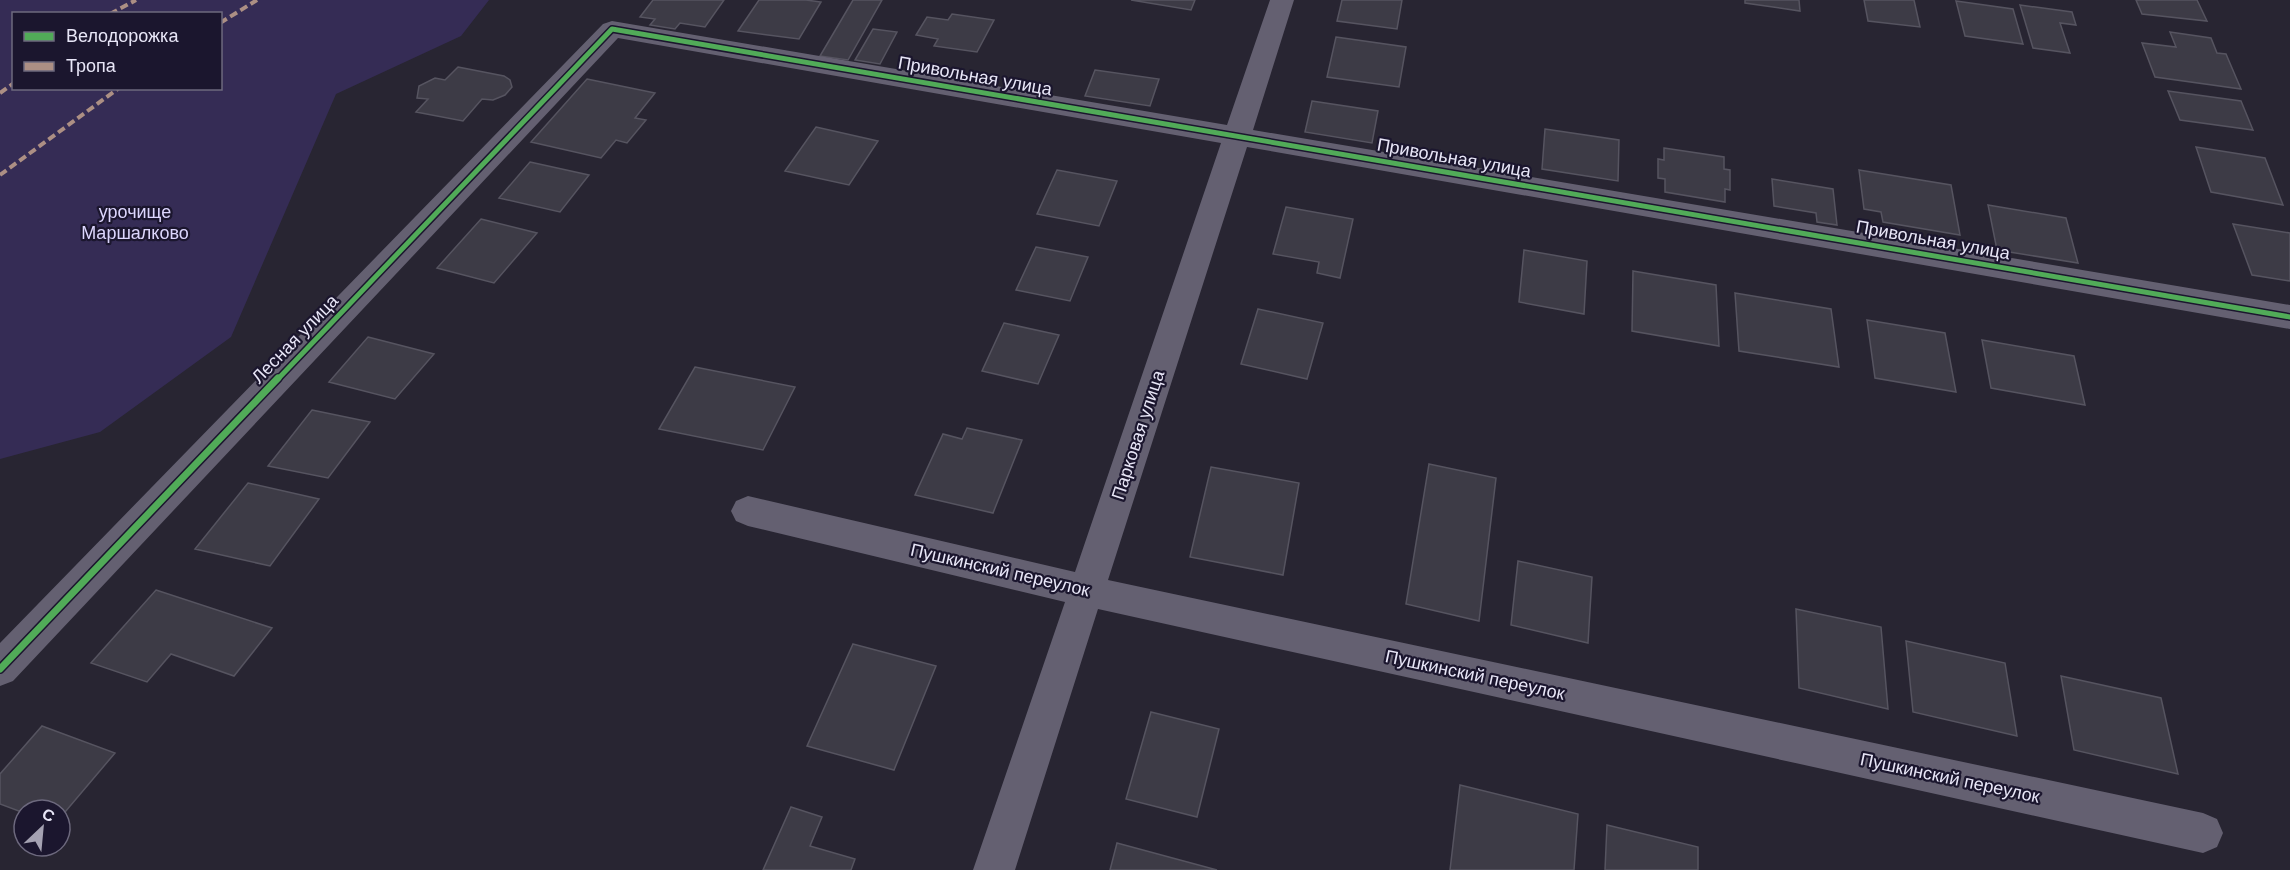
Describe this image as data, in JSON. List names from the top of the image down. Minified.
{"streets":{"street":["Привольная улица","Лесная улица","Парковая улица","Пушкинский переулок"]},"crossings":[["Привольная улица","Лесная улица"],["Привольная улица","Парковая улица"],["Парковая улица","Пушкинский переулок"]],"parks":["урочище Маршалково"],"legend":["Велодорожка","Тропа"],"north":"top right"}
